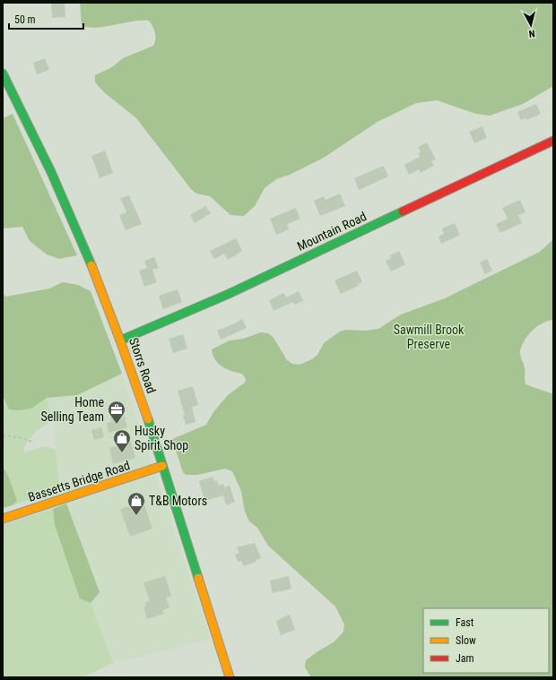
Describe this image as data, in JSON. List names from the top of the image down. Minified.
{"streets":{"main road":["Mountain Road","Storrs Road","Bassetts Bridge Road"]},"crossings":[["Mountain Road","Storrs Road"],["Storrs Road","Bassetts Bridge Road"]],"parks":["Sawmill Brook Preserve"],"places":{"office":["Home Selling Team"],"shop":["Husky Spirit Shop","T&B Motors"]},"legend":["Fast","Slow","Jam"],"scale_bar":"50 m","north":"bottom"}
